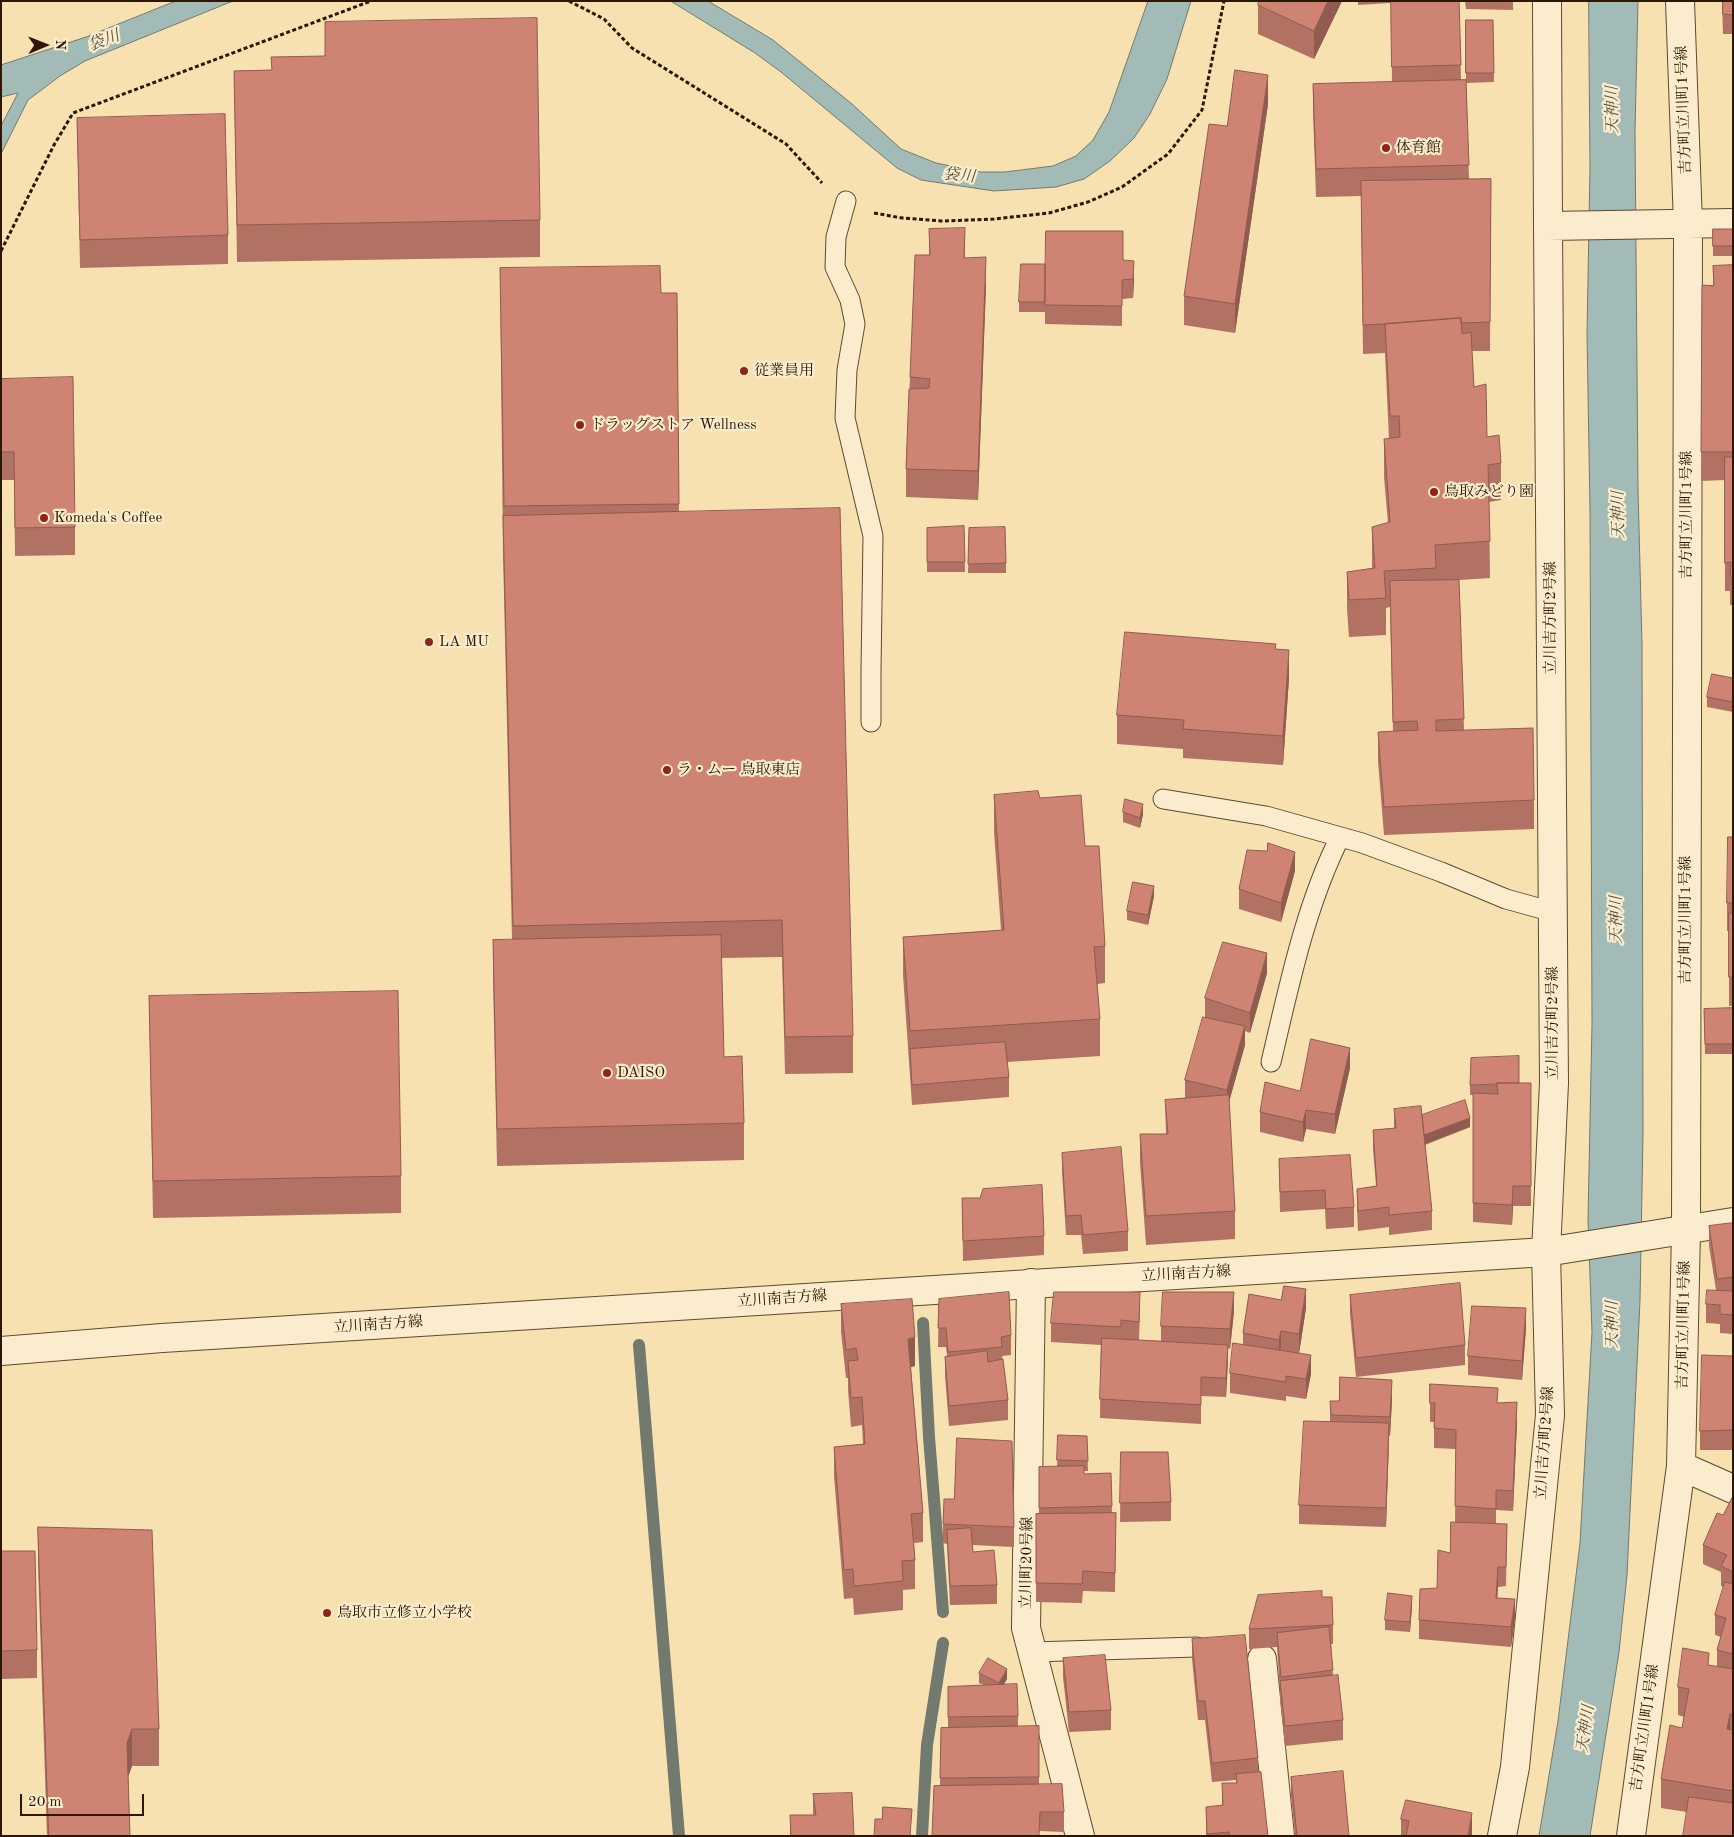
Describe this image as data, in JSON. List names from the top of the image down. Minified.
{"streets":{"street":["吉方町立川町1号線","立川吉方町2号線","立川南吉方線","立川町20号線"]},"crossings":[["吉方町立川町1号線","立川南吉方線"],["立川吉方町2号線","立川南吉方線"],["立川南吉方線","立川町20号線"]],"water":["袋川","天神川"],"places":["体育館","従業員用","ドラッグストア Wellness","鳥取みどり園","Komeda's Coffee","LA MU","ラ・ムー 鳥取東店","DAISO","鳥取市立修立小学校"],"scale_bar":"20 m","north":"right"}
